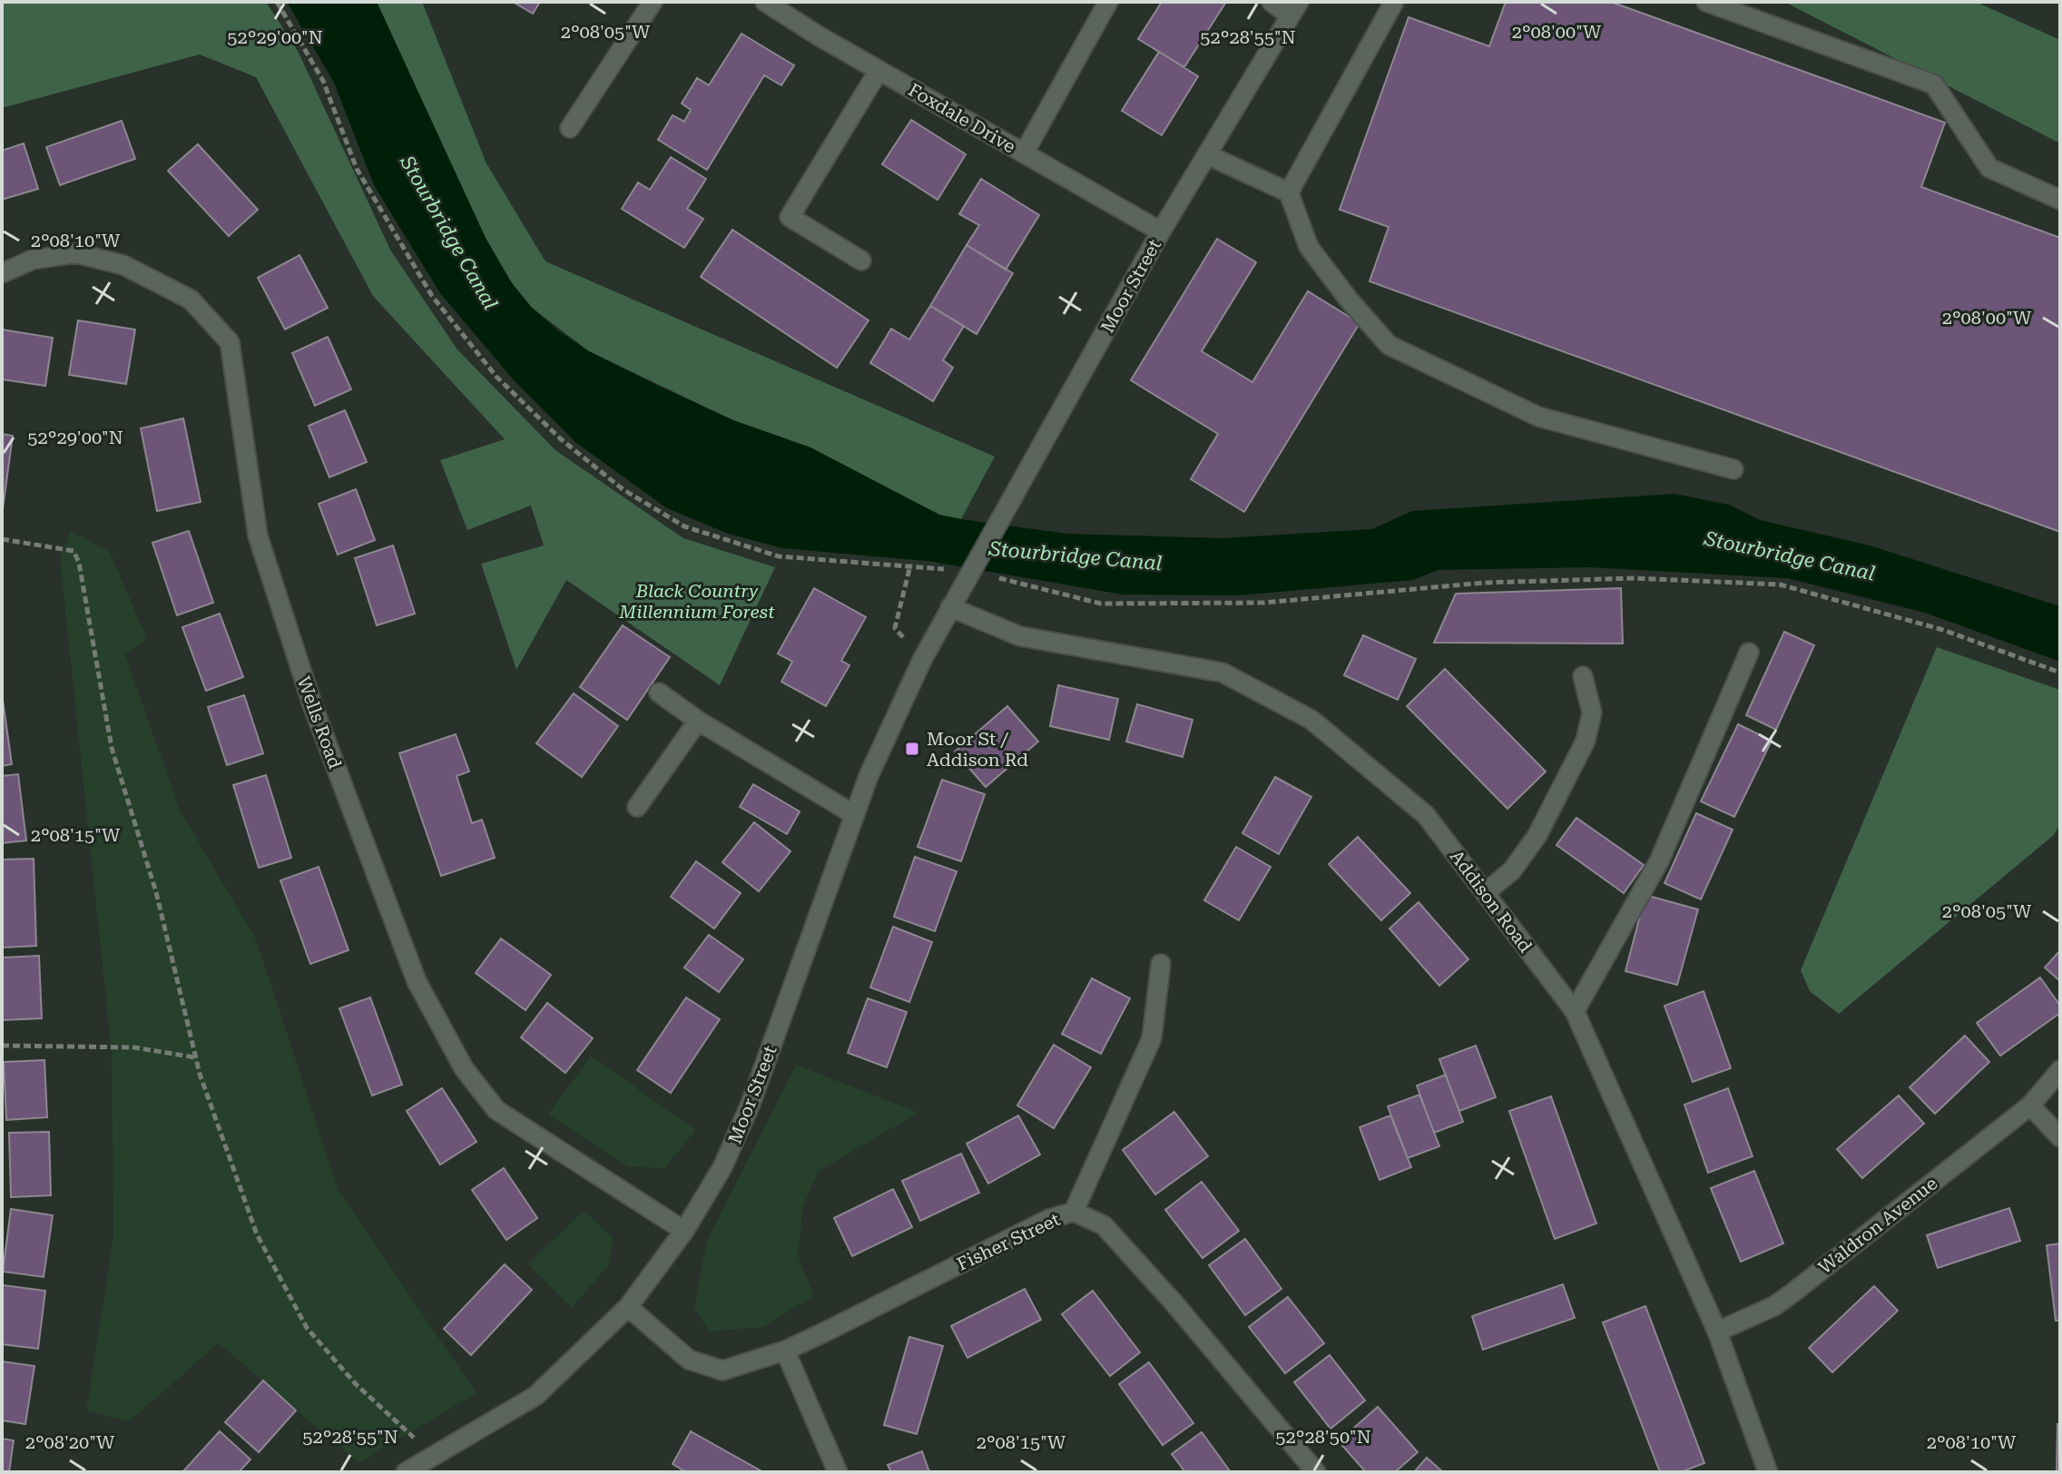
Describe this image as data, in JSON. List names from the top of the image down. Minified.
{"streets":{"street":["Foxdale Drive","Moor Street","Wells Road","Addison Road","Waldron Avenue","Fisher Street"]},"crossings":[["Foxdale Drive","Moor Street"],["Moor Street","Wells Road"],["Moor Street","Addison Road"],["Moor Street","Fisher Street"],["Addison Road","Waldron Avenue"]],"water":["Stourbridge Canal"],"parks":["Black Country Millennium Forest"],"places":{"transit":["Moor St / Addison Rd"]},"coordinates":["2°08'05\"W","2°08'00\"W","52°29'00\"N","52°28'55\"N","2°08'10\"W","2°08'15\"W","52°28'50\"N","2°08'20\"W"]}
